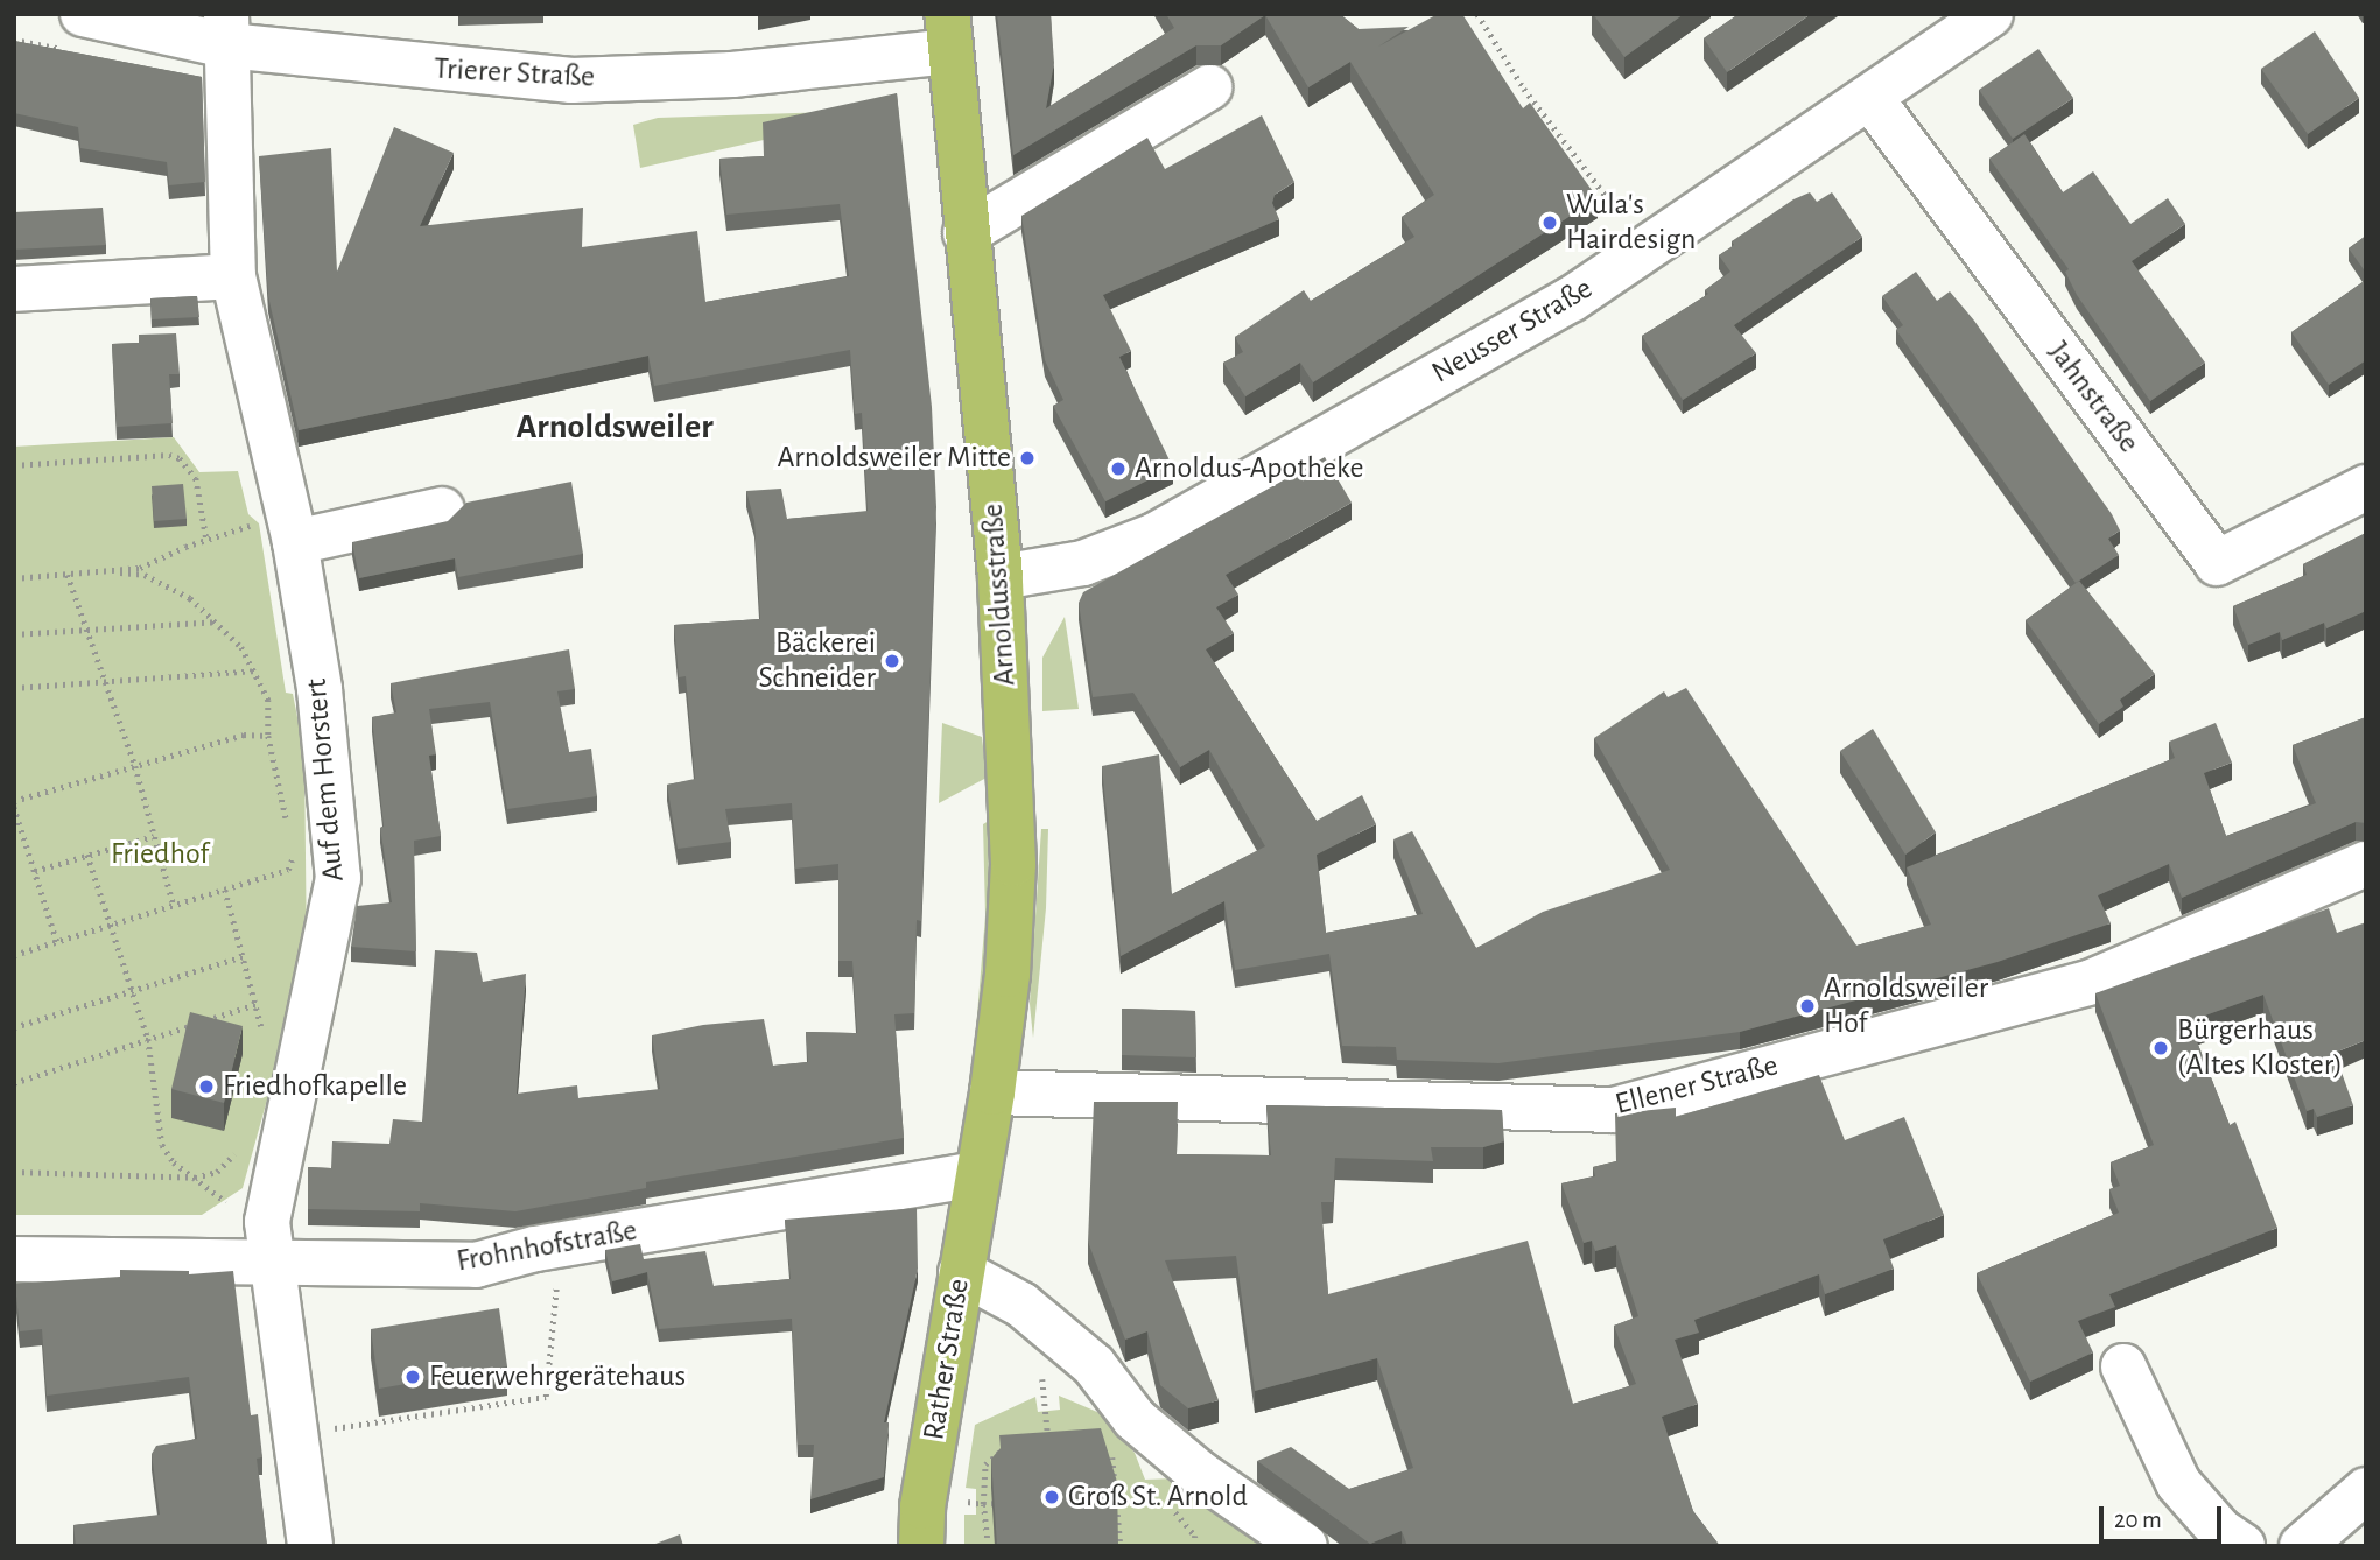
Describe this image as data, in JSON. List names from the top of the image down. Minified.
{"streets":{"main road":["Arnoldusstraße","Rather Straße"],"street":["Trierer Straße","Neusser Straße","Jahnstraße","Auf dem Horstert","Ellener Straße","Frohnhofstraße"]},"crossings":[["Trierer Straße","Arnoldusstraße"],["Trierer Straße","Auf dem Horstert"],["Neusser Straße","Jahnstraße"],["Neusser Straße","Arnoldusstraße"],["Arnoldusstraße","Ellener Straße"],["Arnoldusstraße","Frohnhofstraße"],["Arnoldusstraße","Rather Straße"],["Auf dem Horstert","Frohnhofstraße"],["Frohnhofstraße","Rather Straße"]],"districts":["Arnoldsweiler"],"parks":["Friedhof"],"places":["Wula's Hairdesign","Arnoldsweiler Mitte","Arnoldus-Apotheke","Bäckerei Schneider","Arnoldsweiler Hof","Bürgerhaus (Altes Kloster)","Friedhofkapelle","Feuerwehrgerätehaus","Groß St. Arnold"],"scale_bar":"20 m"}
